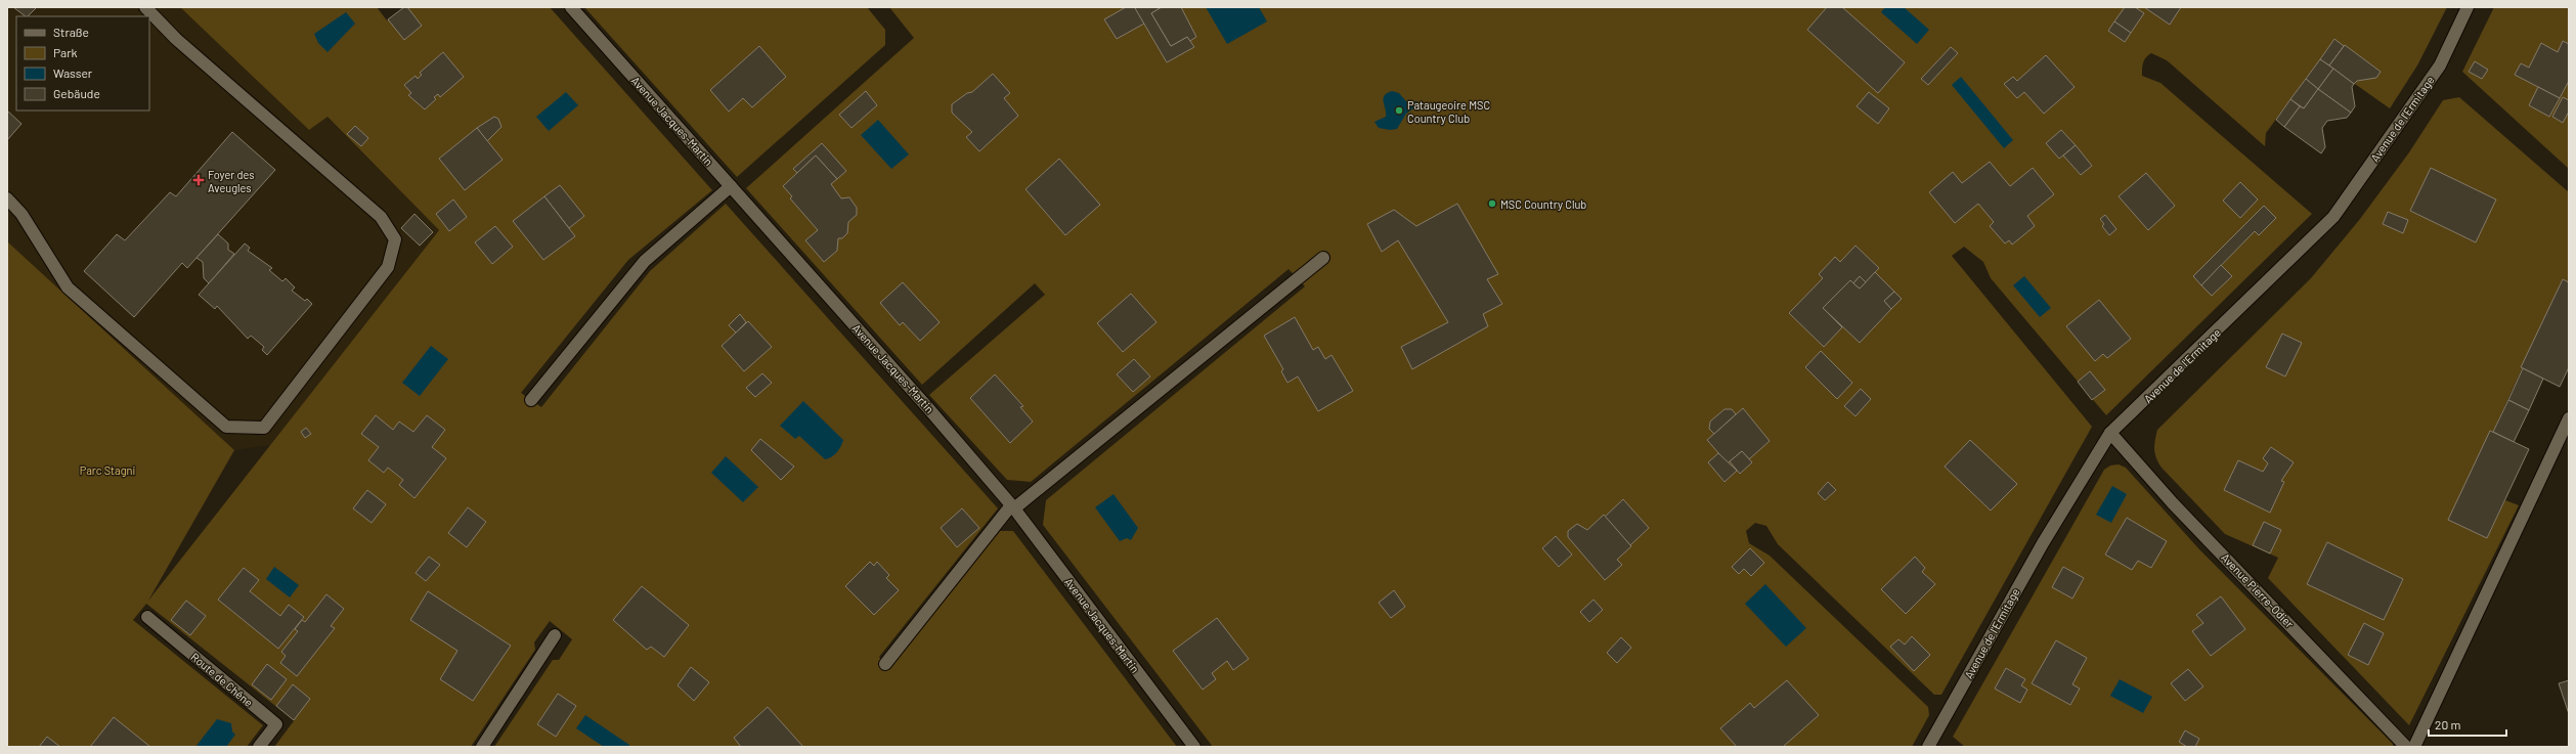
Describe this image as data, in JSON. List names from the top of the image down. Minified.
{"streets":{"street":["Avenue de l'Ermitage","Avenue Jacques-Martin","Avenue Pierre-Odier","Route de Chêne"]},"crossings":[["Avenue de l'Ermitage","Avenue Pierre-Odier"]],"parks":["Parc Stagni"],"places":{"other":["Pataugeoire MSC Country Club","MSC Country Club"],"health":["Foyer des Aveugles"]},"legend":["Straße","Park","Wasser","Gebäude"],"scale_bar":"20 m"}
